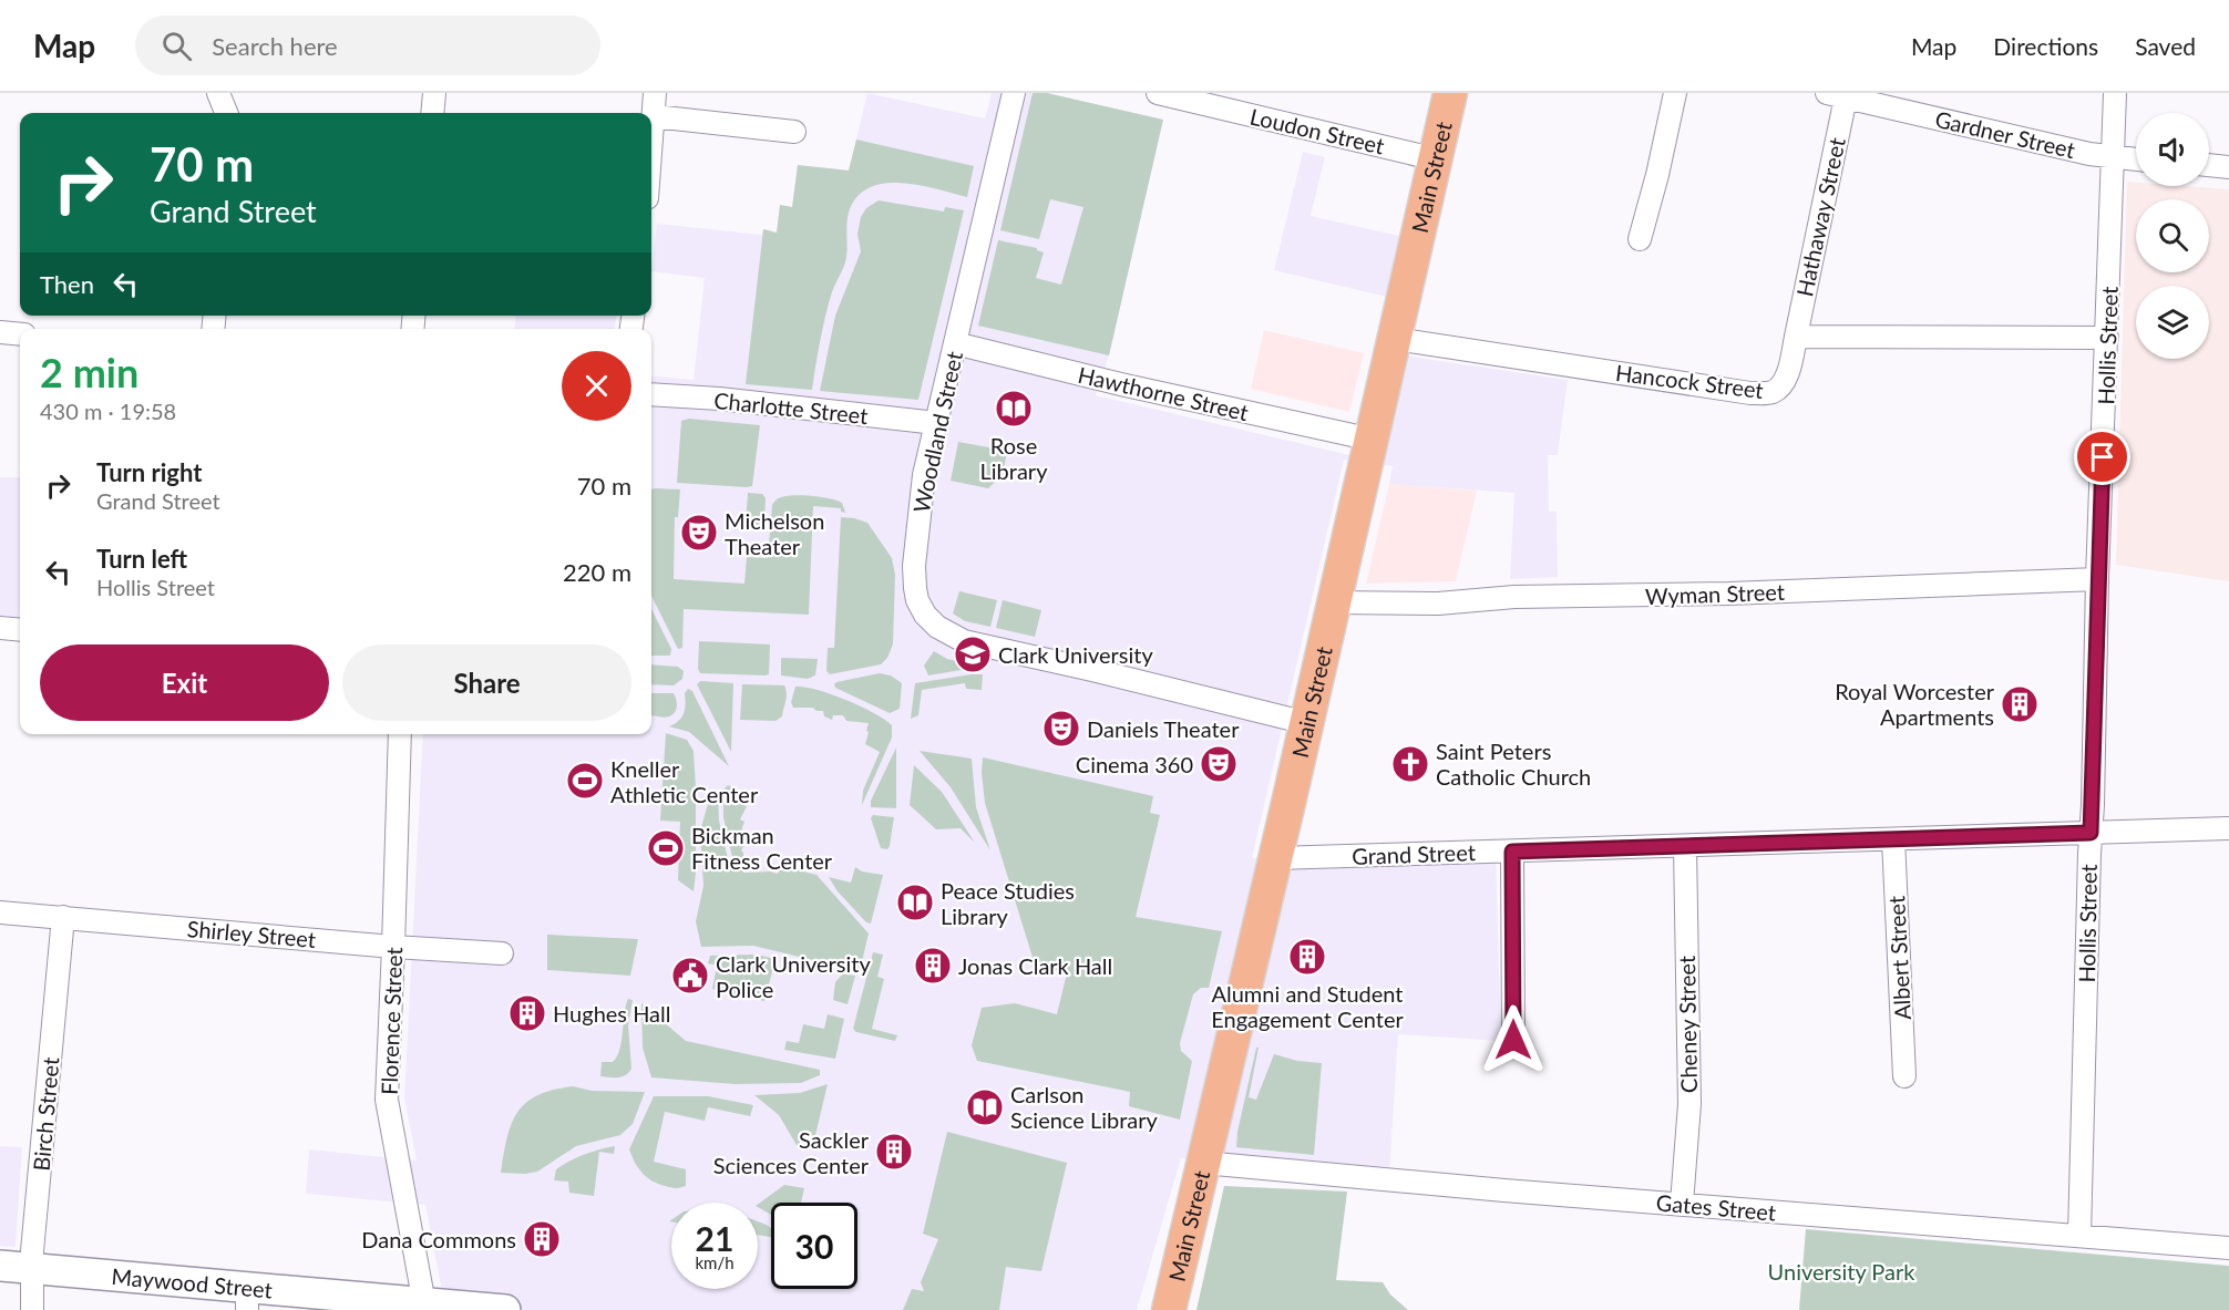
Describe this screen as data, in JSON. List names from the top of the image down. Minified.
{"streets":{"main road":["Main Street"],"street":["Loudon Street","Gardner Street","Hathaway Street","Hollis Street","Hancock Street","Hawthorne Street","Charlotte Street","Woodland Street","Wyman Street","Grand Street","Shirley Street","Albert Street","Florence Street","Cheney Street","Birch Street","Gates Street","Maywood Street"]},"crossings":[["Loudon Street","Main Street"],["Gardner Street","Hathaway Street"],["Gardner Street","Hollis Street"],["Main Street","Hancock Street"],["Main Street","Hawthorne Street"],["Main Street","Woodland Street"],["Main Street","Wyman Street"],["Main Street","Grand Street"],["Main Street","Gates Street"],["Hathaway Street","Hancock Street"],["Hollis Street","Wyman Street"],["Hollis Street","Grand Street"],["Hollis Street","Gates Street"],["Hawthorne Street","Woodland Street"],["Charlotte Street","Woodland Street"],["Grand Street","Albert Street"],["Grand Street","Cheney Street"],["Shirley Street","Florence Street"],["Shirley Street","Birch Street"],["Florence Street","Maywood Street"],["Cheney Street","Gates Street"],["Birch Street","Maywood Street"]],"parks":["University Park"],"places":{"library":["Rose Library","Peace Studies Library","Carlson Science Library"],"theatre":["Michelson Theater","Daniels Theater","Cinema 360"],"school or university":["Clark University"],"building":["Royal Worcester Apartments","Alumni and Student Engagement Center","Jonas Clark Hall","Hughes Hall","Sackler Sciences Center","Dana Commons"],"church":["Saint Peters Catholic Church"],"sports":["Kneller Athletic Center","Bickman Fitness Center"],"public building":["Clark University Police"]},"page":{"header":"Map","search":"Search here","nav":["Map","Directions","Saved"],"turn":["70 m","Grand Street"],"then":"Then","heading":["2 min","430 m · 19:58"],"list":[{"name":"Turn right","note":"Grand Street","value":"70 m"},{"name":"Turn left","note":"Hollis Street","value":"220 m"}],"buttons":["Exit","Share"],"speed":"21 km/h","limit":"30"}}
